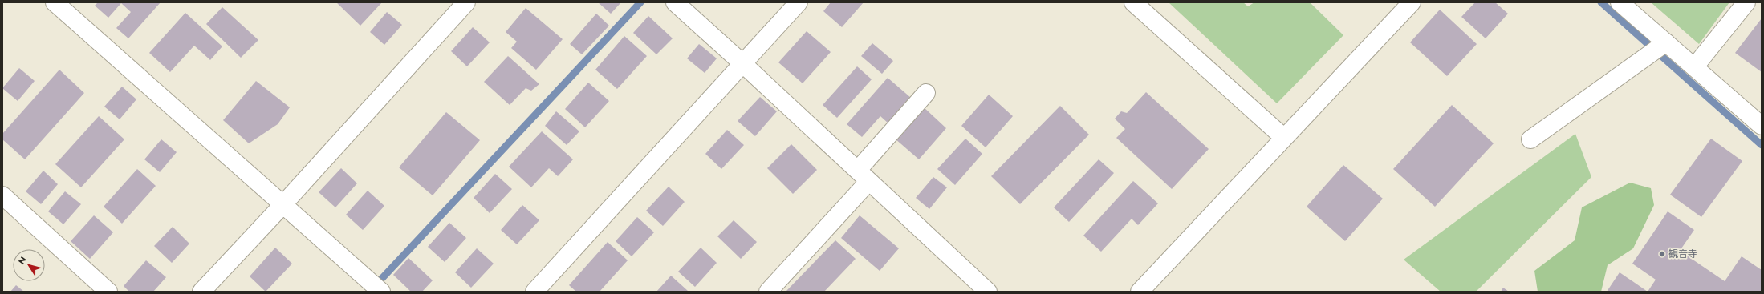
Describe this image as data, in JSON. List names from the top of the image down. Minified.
{"places":["観音寺"],"north":"top left"}
